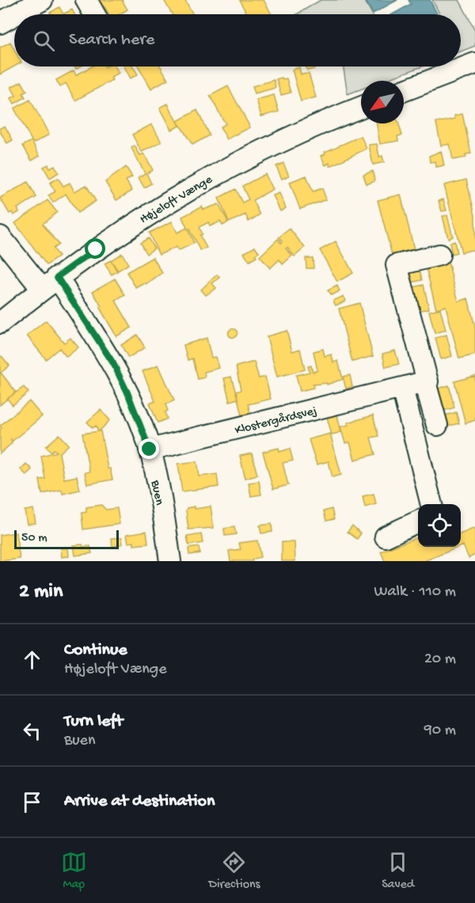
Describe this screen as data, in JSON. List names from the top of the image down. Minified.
{"streets":{"street":["Højeloft Vænge","Klostergårdsvej","Buen"]},"crossings":[["Højeloft Vænge","Buen"],["Klostergårdsvej","Buen"]],"scale_bar":"50 m","north":"bottom left","page":{"search":"Search here","scale":"50 m","heading":["2 min","Walk · 110 m"],"list":[["Continue","Højeloft Vænge","20 m"],["Turn left","Buen","90 m"],"Arrive at destination"],"nav":["Map","Directions","Saved"]}}
